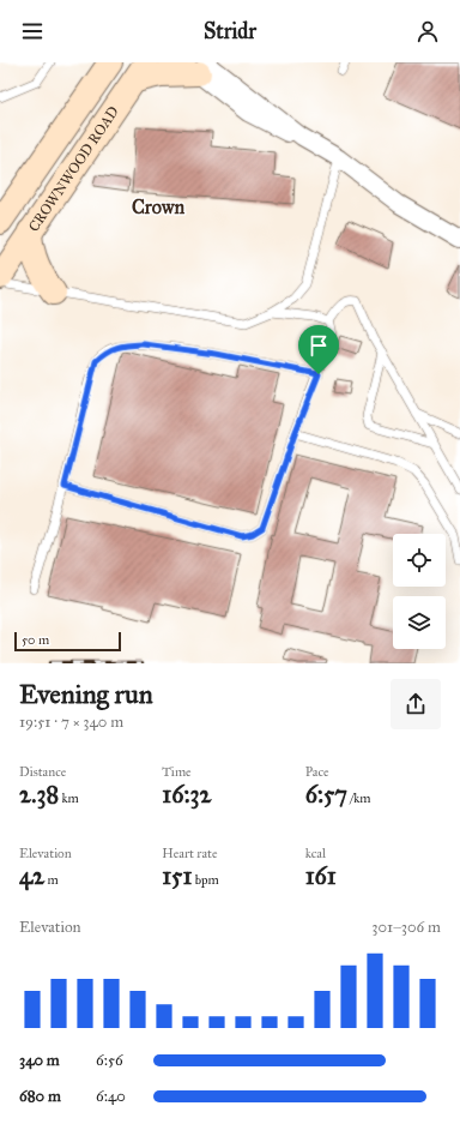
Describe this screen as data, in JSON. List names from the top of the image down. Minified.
{"streets":{"main road":["CROWNWOOD ROAD"]},"districts":["Crown"],"scale_bar":"50 m","page":{"header":"Stridr","scale":"50 m","heading":["Evening run","19:51 · 7 × 340 m"],"stats":[["Distance","2.38 km"],["Time","16:32"],["Pace","6:57 /km"],["Elevation","42 m"],["Heart rate","151 bpm"],["kcal","161"]],"chart":["Elevation","301–306 m"],"list":[{"name":"340 m","note":"6:56"},{"name":"680 m","note":"6:40"}]}}
